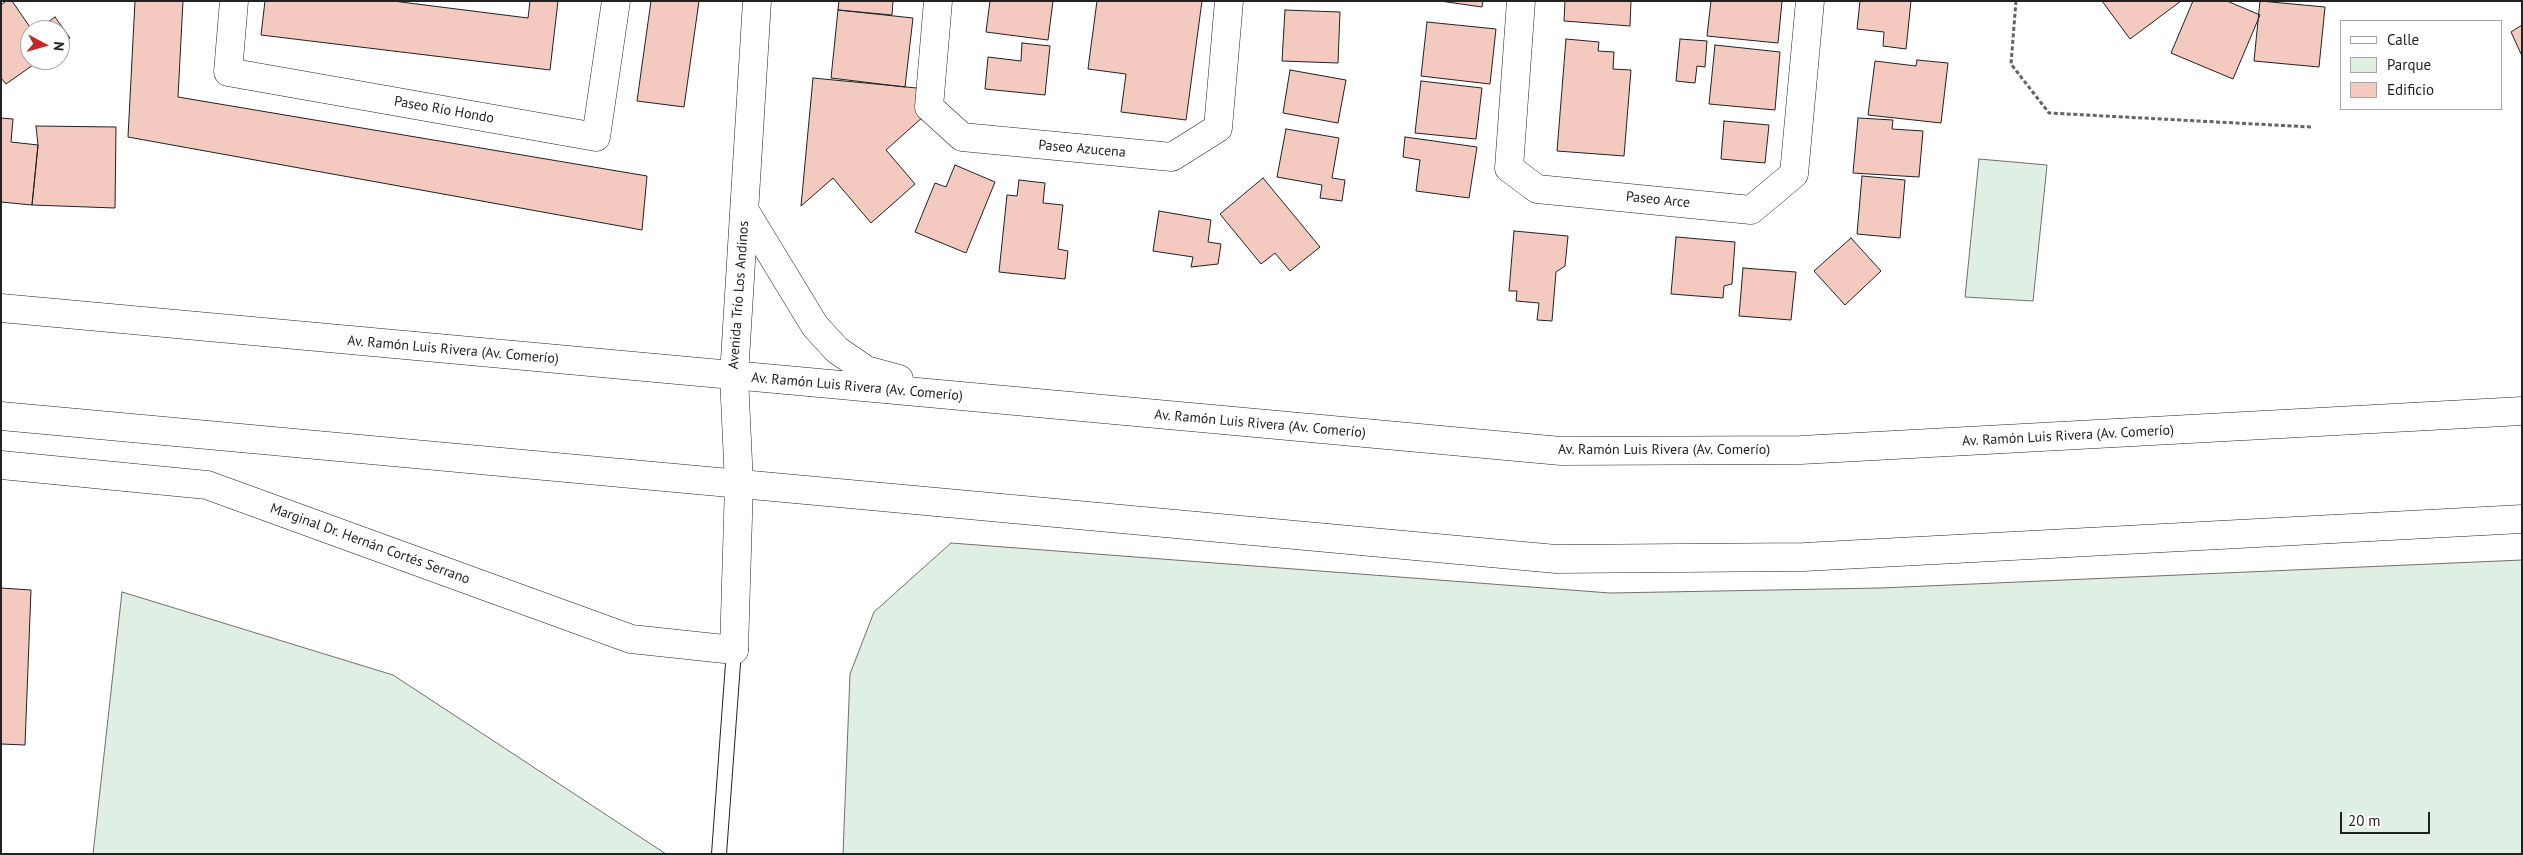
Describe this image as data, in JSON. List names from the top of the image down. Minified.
{"streets":{"main road":["Paseo Río Hondo","Paseo Azucena","Paseo Arce","Avenida Trío Los Andinos","Av. Ramón Luis Rivera (Av. Comerío)","Marginal Dr. Hernán Cortés Serrano"]},"crossings":[["Avenida Trío Los Andinos","Av. Ramón Luis Rivera (Av. Comerío)"],["Avenida Trío Los Andinos","Marginal Dr. Hernán Cortés Serrano"]],"legend":["Calle","Parque","Edificio"],"scale_bar":"20 m","north":"right"}
